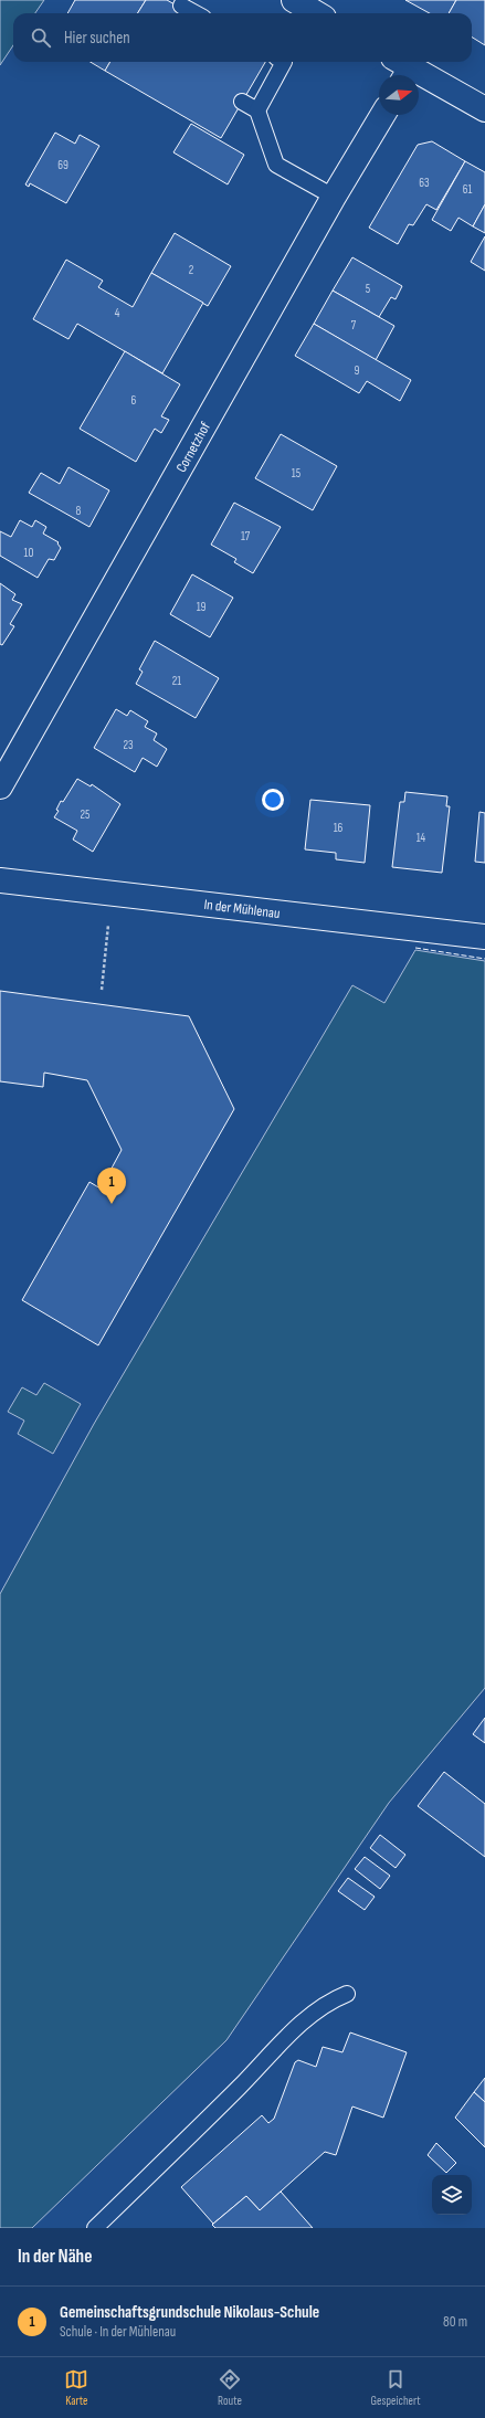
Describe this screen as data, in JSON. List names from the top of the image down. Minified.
{"streets":{"street":["Cornetzhof","In der Mühlenau"]},"house_numbers":["69","63","61","2","5","4","7","9","6","15","8","17","10","19","21","23","25","16","14"],"north":"right","page":{"search":"Hier suchen","pins":"1","heading":"In der Nähe","list":[{"mark":"1","name":"Gemeinschaftsgrundschule Nikolaus-Schule","note":"Schule · In der Mühlenau","value":"80 m"}],"nav":["Karte","Route","Gespeichert"]}}
